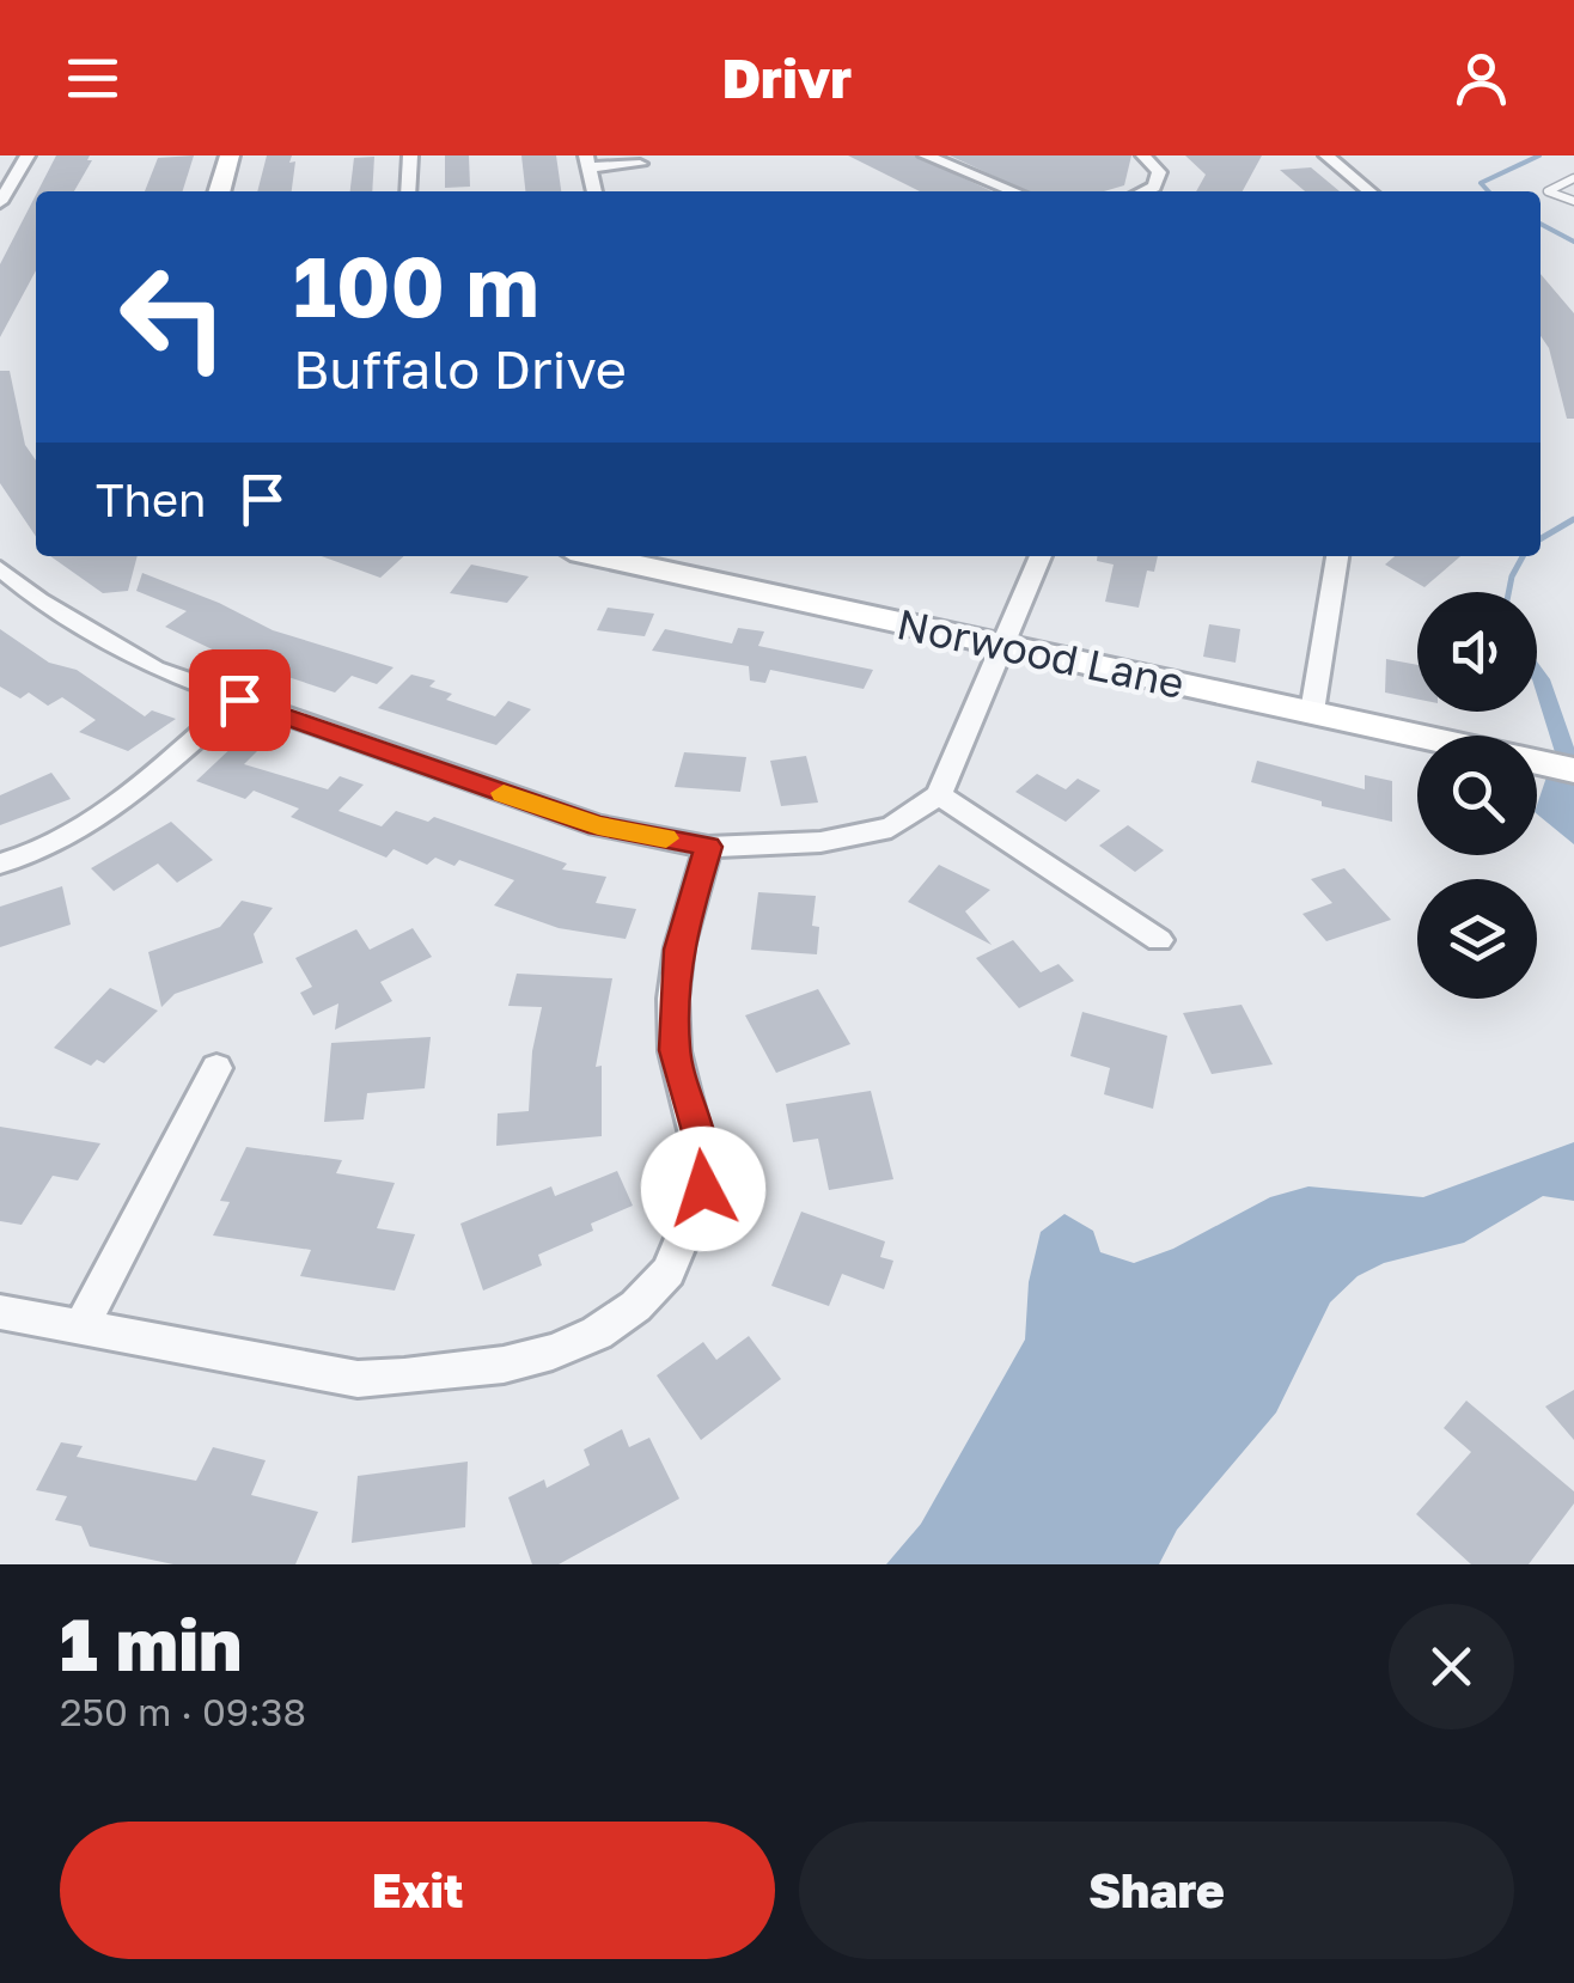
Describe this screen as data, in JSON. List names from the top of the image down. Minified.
{"streets":{"street":["Norwood Lane"]},"page":{"header":"Drivr","turn":["100 m","Buffalo Drive"],"then":"Then","heading":["1 min","250 m · 09:38"],"buttons":["Exit","Share"]}}
